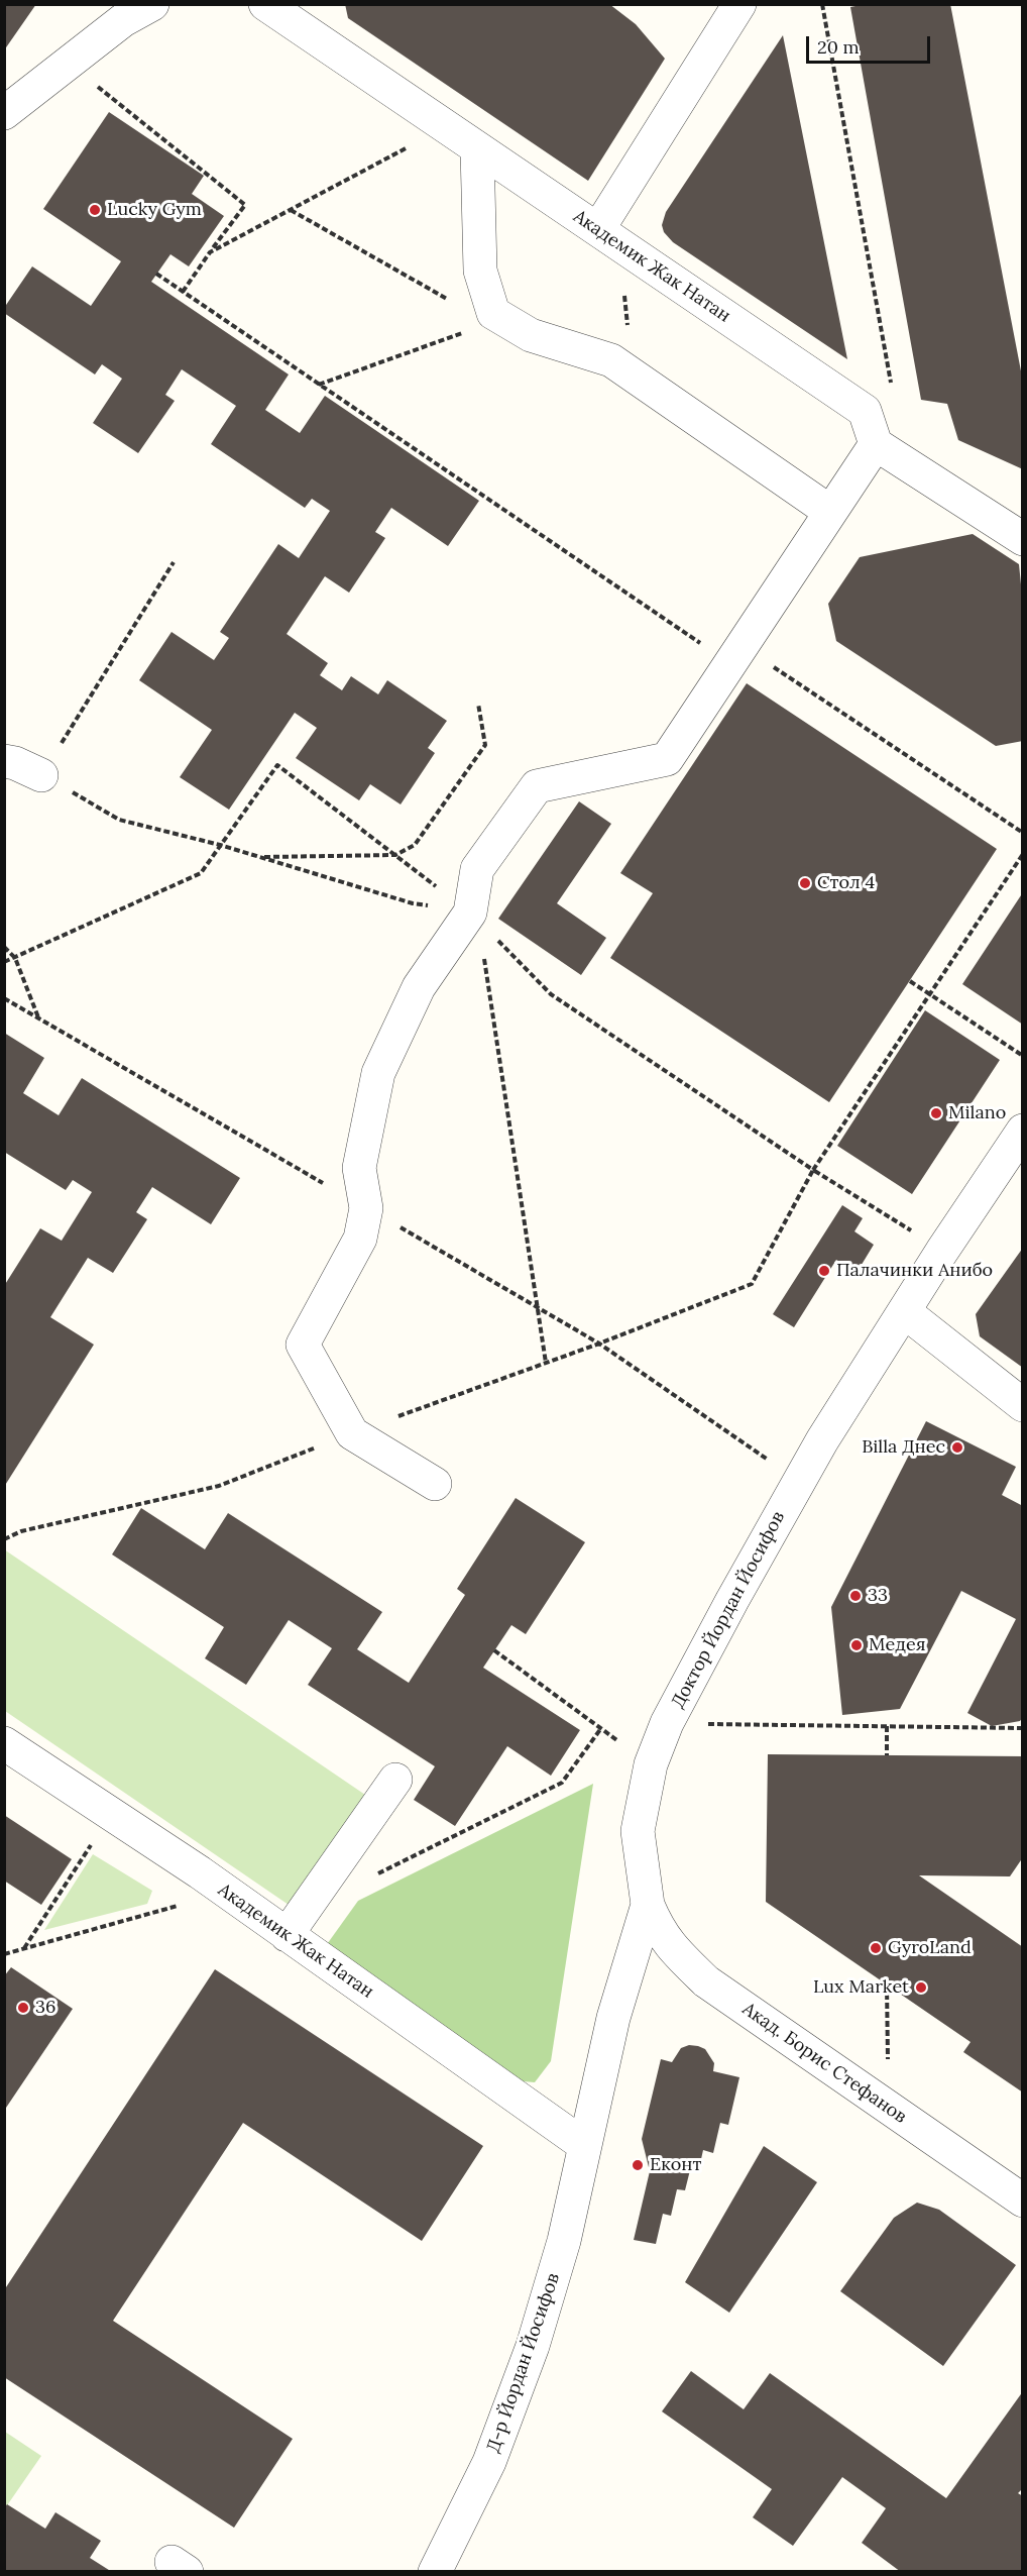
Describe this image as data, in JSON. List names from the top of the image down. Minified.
{"streets":{"street":["Академик Жак Натан","Доктор Йордан Йосифов","Акад. Борис Стефанов","Д-р Йордан Йосифов"]},"crossings":[["Академик Жак Натан","Доктор Йордан Йосифов"],["Академик Жак Натан","Д-р Йордан Йосифов"],["Доктор Йордан Йосифов","Акад. Борис Стефанов"],["Доктор Йордан Йосифов","Д-р Йордан Йосифов"]],"places":["Lucky Gym","Стол 4","Milano","Палачинки Анибо","Billa Днес","33","Медея","GyroLand","Lux Market","36","Еконт"],"scale_bar":"20 m"}
